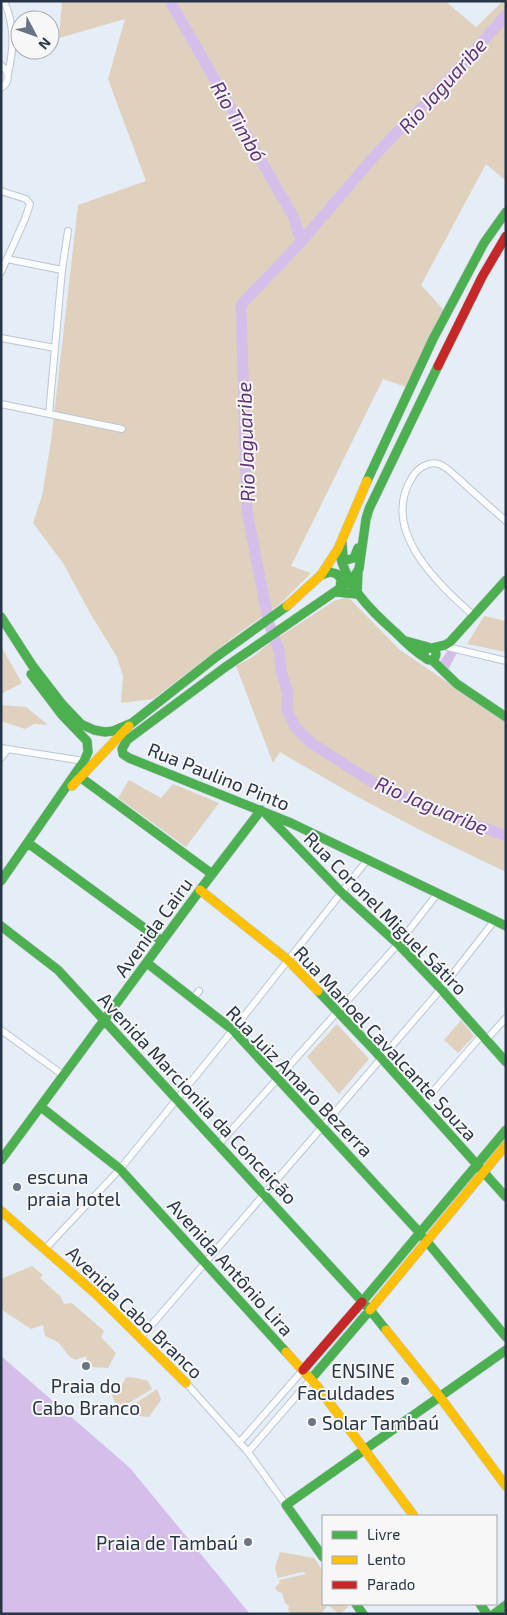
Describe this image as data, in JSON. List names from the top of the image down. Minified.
{"streets":{"main road":["Rua Paulino Pinto","Rua Coronel Miguel Sátiro","Avenida Cairu","Rua Manoel Cavalcante Souza","Rua Juiz Amaro Bezerra","Avenida Marcionila da Conceição","Avenida Antônio Lira","Avenida Cabo Branco"]},"crossings":[["Rua Paulino Pinto","Rua Coronel Miguel Sátiro"],["Rua Paulino Pinto","Avenida Cairu"],["Rua Coronel Miguel Sátiro","Avenida Cairu"],["Avenida Cairu","Rua Manoel Cavalcante Souza"],["Avenida Cairu","Rua Juiz Amaro Bezerra"],["Avenida Cairu","Avenida Marcionila da Conceição"],["Avenida Cairu","Avenida Antônio Lira"]],"water":["Rio Jaguaribe","Rio Timbó"],"places":["escuna praia hotel","Praia do Cabo Branco","ENSINE Faculdades","Solar Tambaú","Praia de Tambaú"],"legend":["Livre","Lento","Parado"],"north":"bottom right"}
